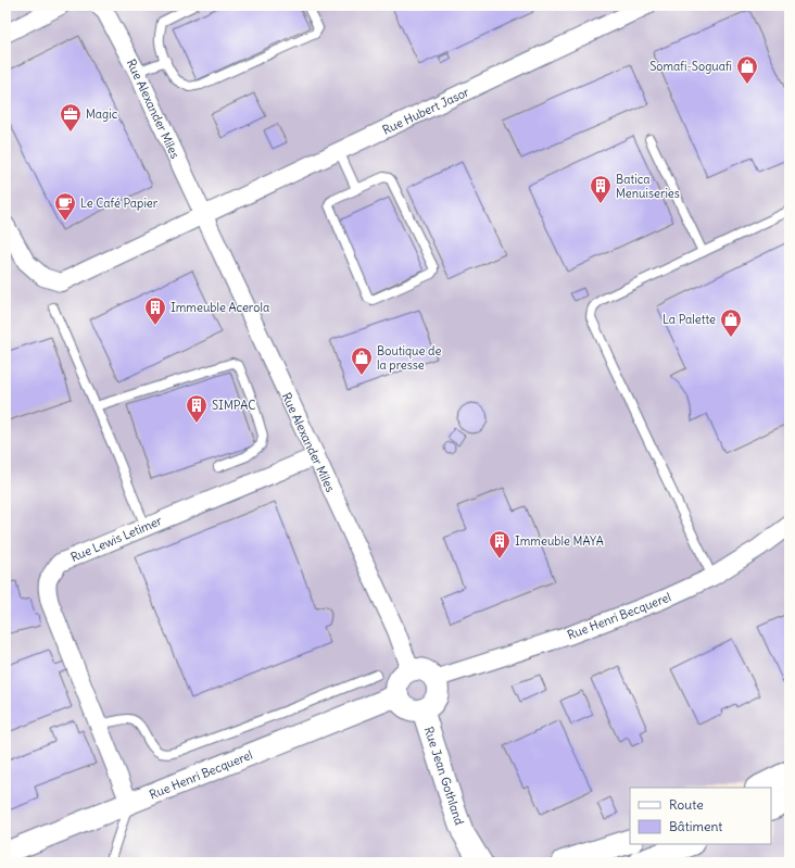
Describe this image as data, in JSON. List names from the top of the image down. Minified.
{"streets":{"street":["Rue Alexander Miles","Rue Hubert Jasor","Rue Lewis Letimer","Rue Henri Becquerel","Rue Jean Gothland"]},"crossings":[["Rue Alexander Miles","Rue Hubert Jasor"],["Rue Alexander Miles","Rue Lewis Letimer"],["Rue Alexander Miles","Rue Henri Becquerel"],["Rue Alexander Miles","Rue Jean Gothland"],["Rue Lewis Letimer","Rue Henri Becquerel"],["Rue Henri Becquerel","Rue Jean Gothland"]],"places":{"shop":["Somafi-Soguafi","La Palette","Boutique de la presse"],"office":["Magic"],"building":["Batica Menuiseries","Immeuble Acerola","SIMPAC","Immeuble MAYA"],"cafe":["Le Café Papier"]},"legend":["Route","Bâtiment"]}
